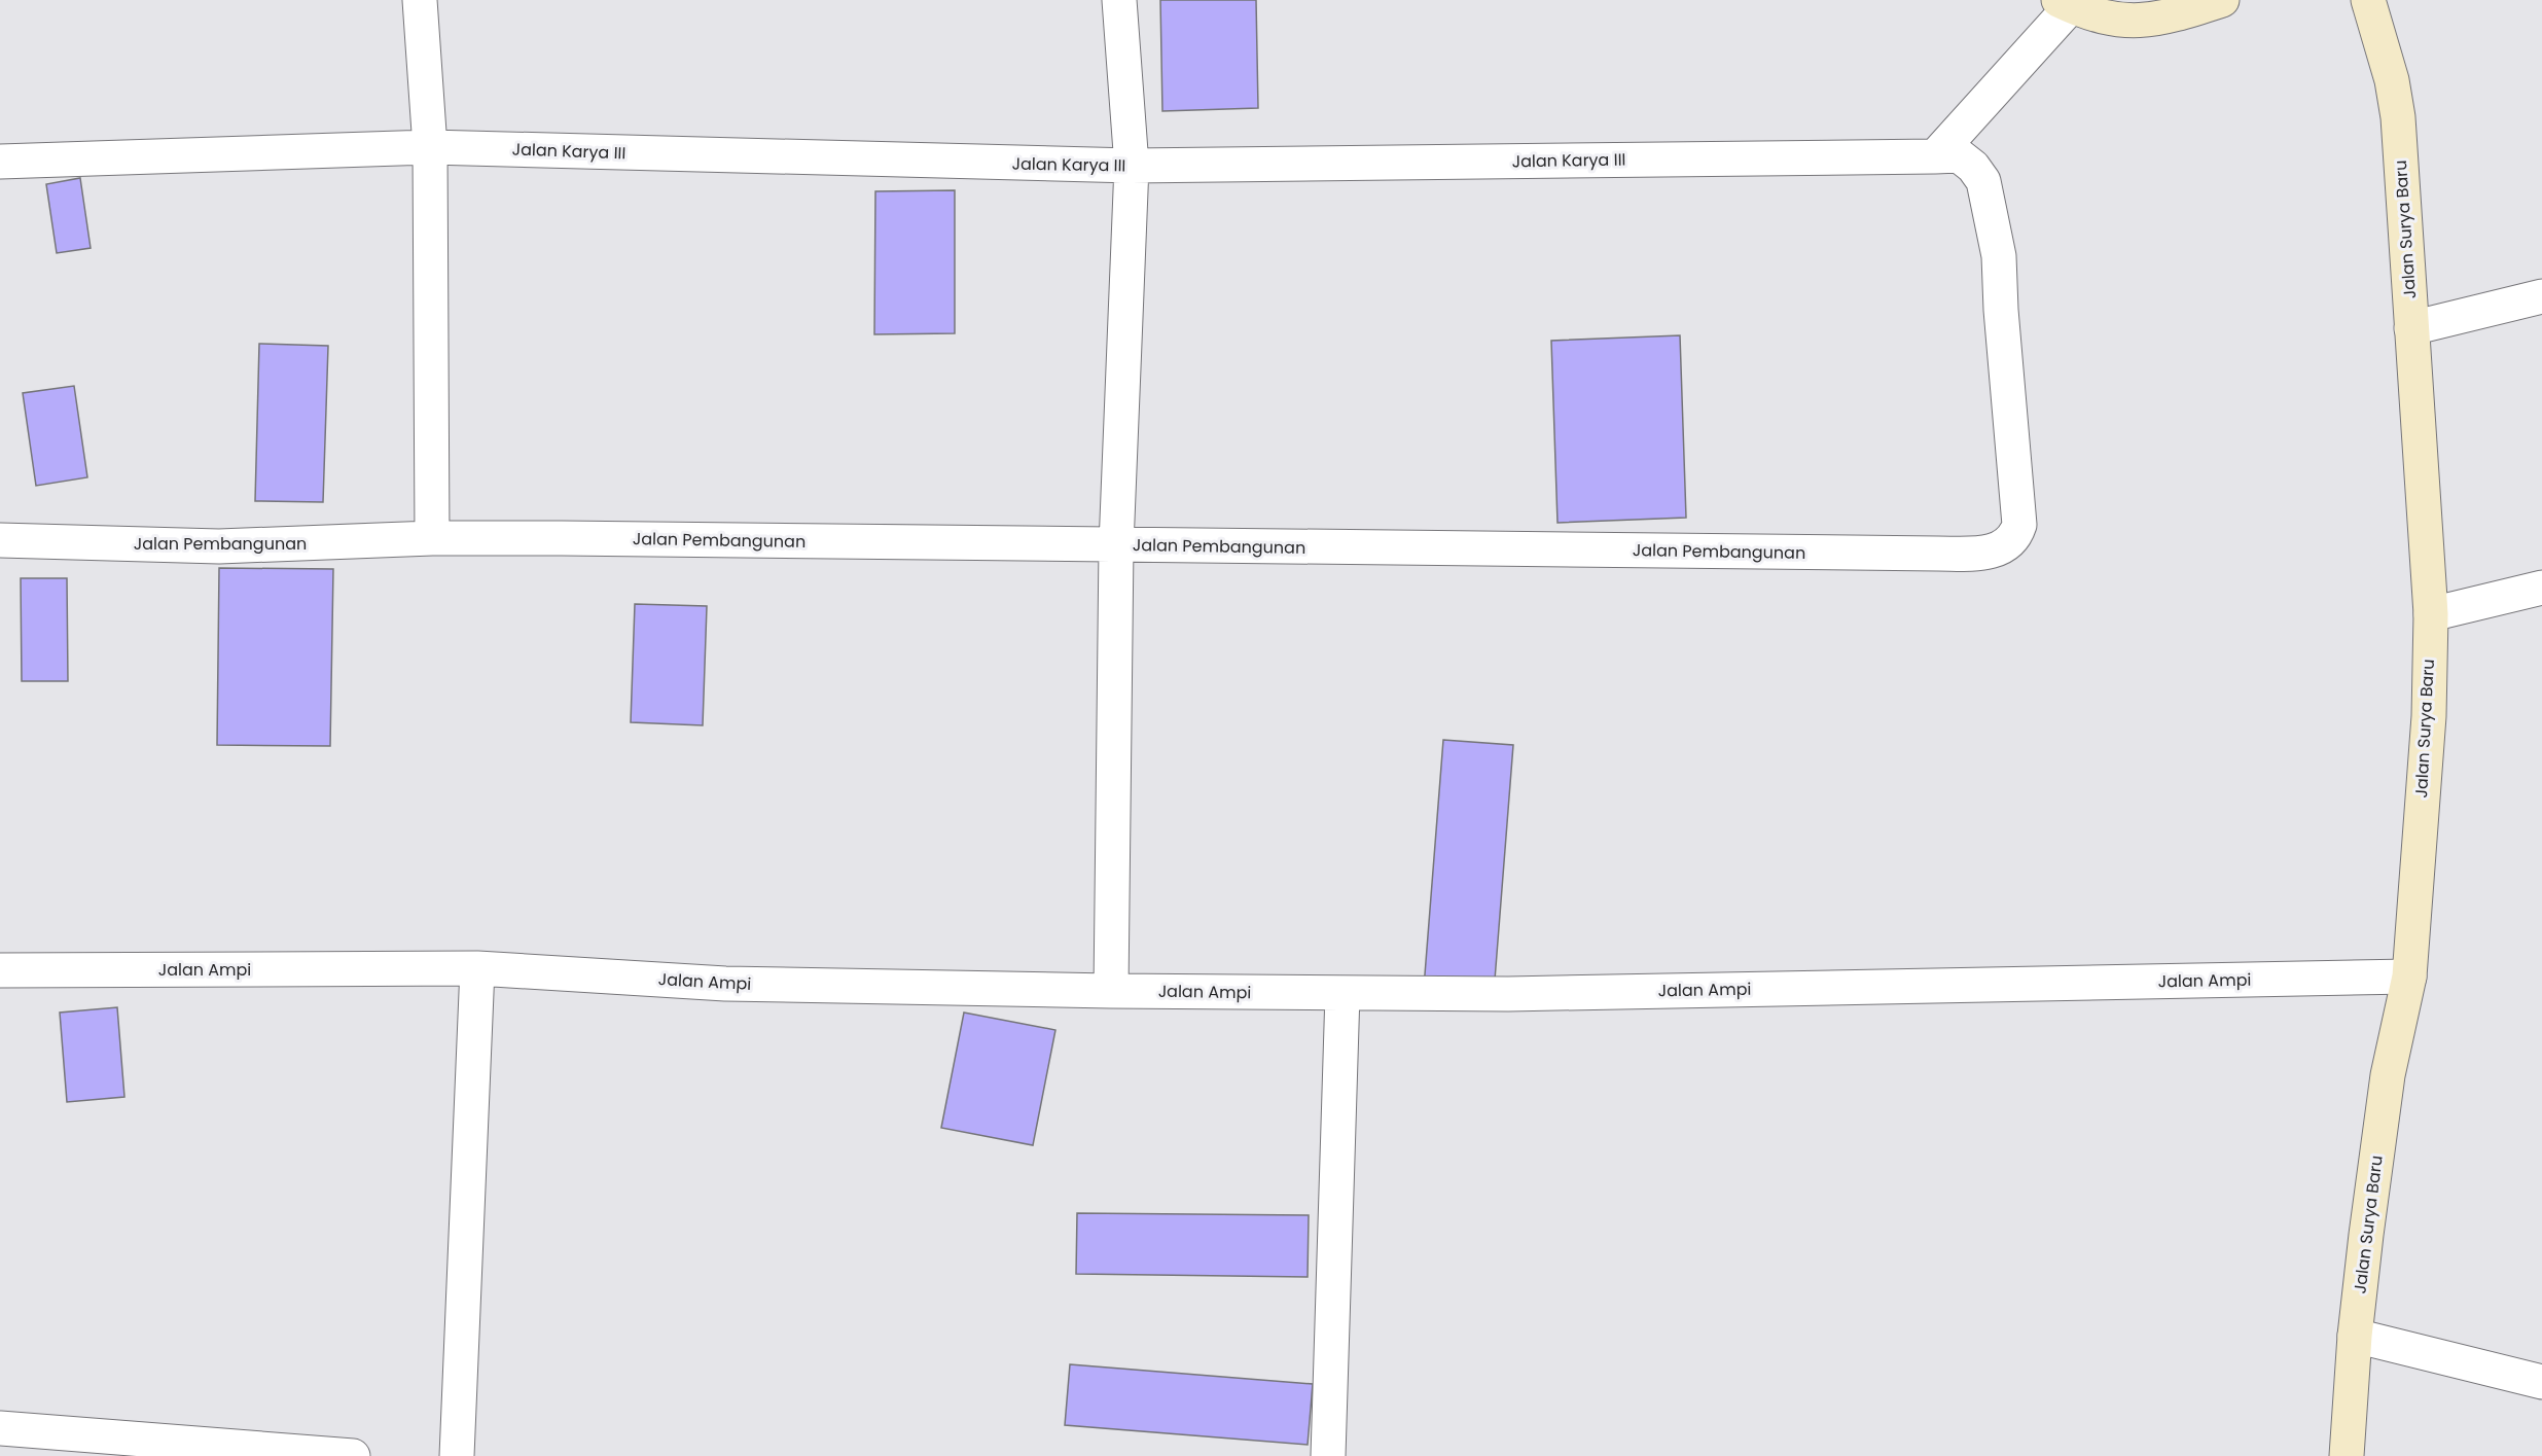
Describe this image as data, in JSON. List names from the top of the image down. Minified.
{"streets":{"street":["Jalan Karya III","Jalan Surya Baru","Jalan Pembangunan","Jalan Ampi"]},"crossings":[["Jalan Karya III","Jalan Pembangunan"],["Jalan Surya Baru","Jalan Ampi"]]}
